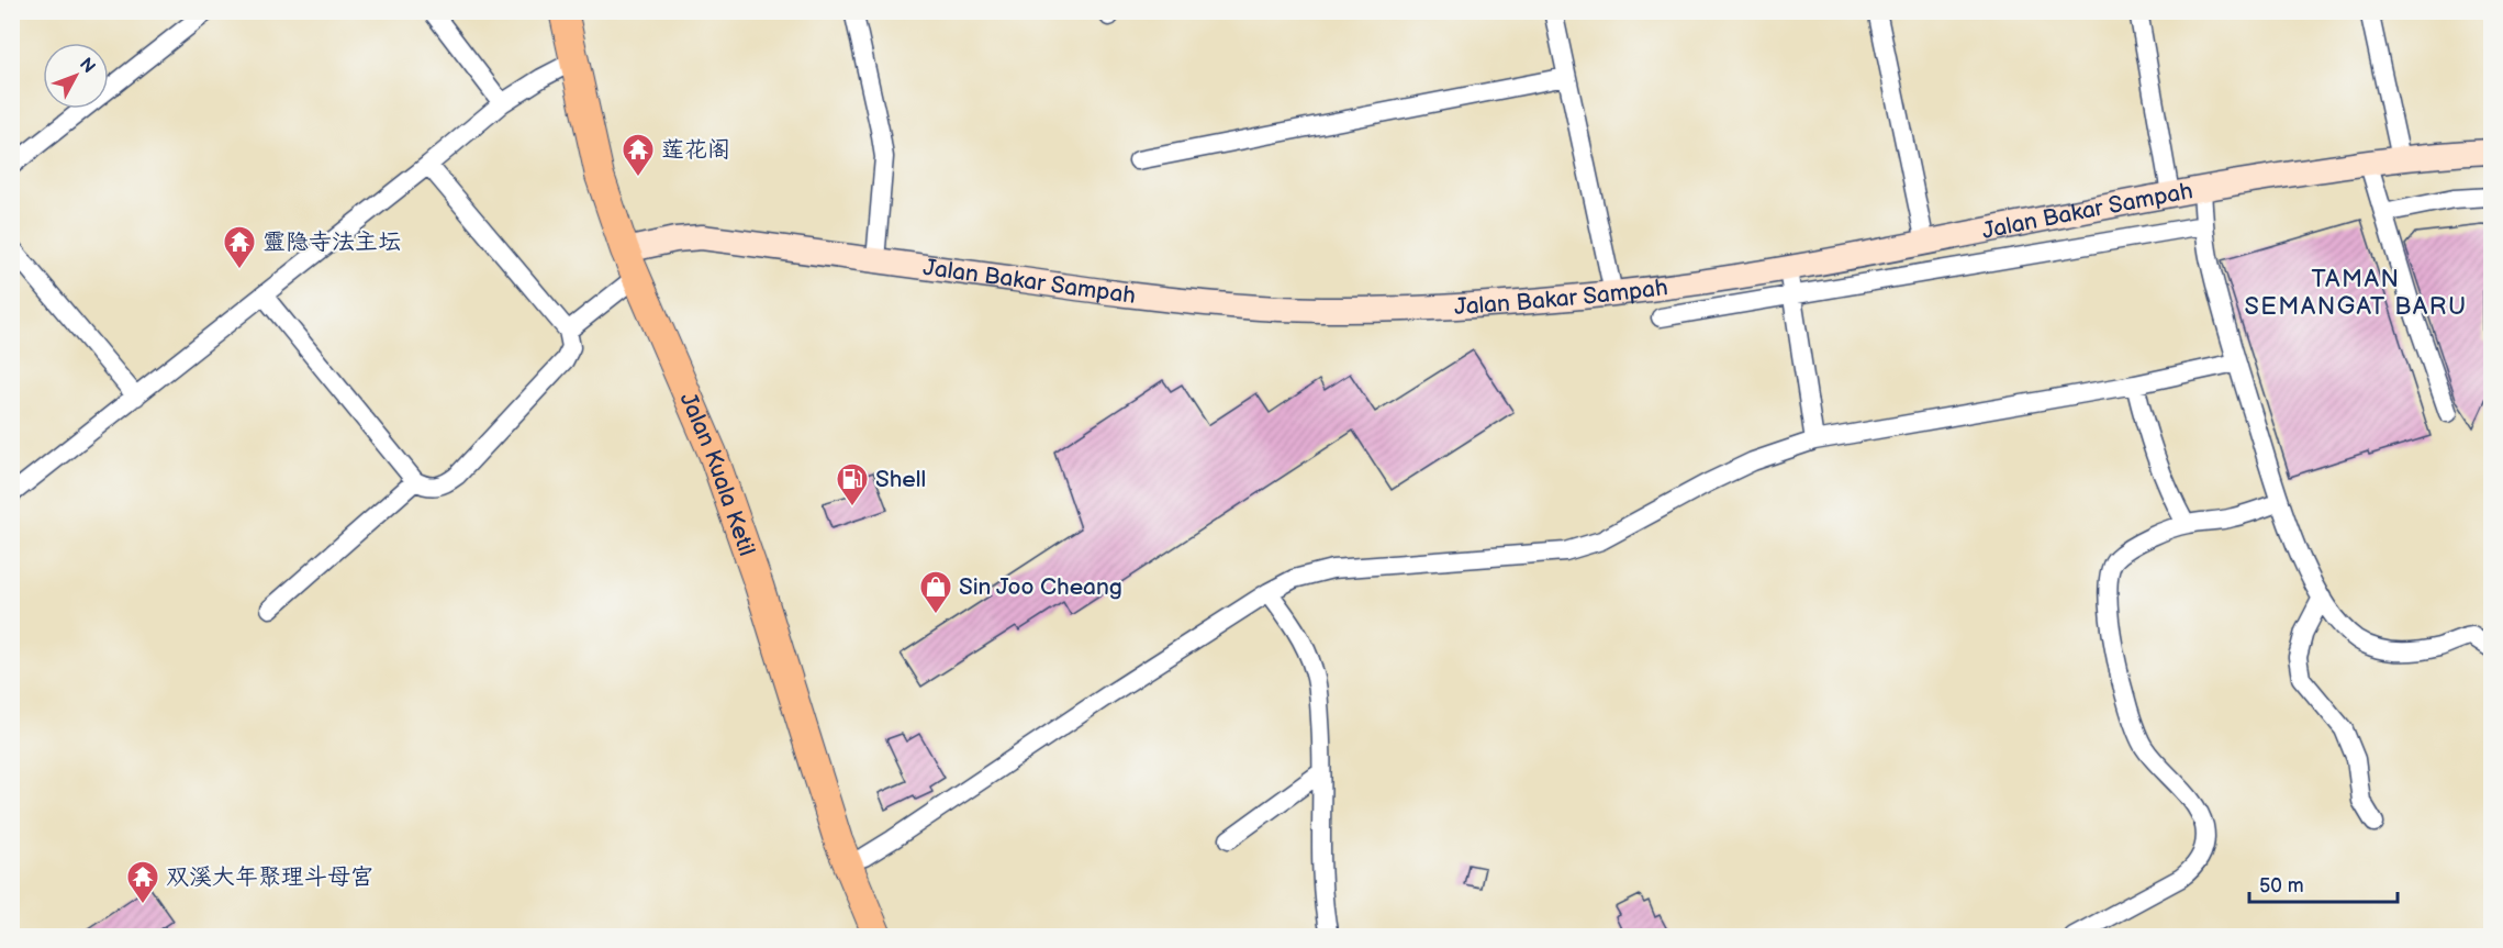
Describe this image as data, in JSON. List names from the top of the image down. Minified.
{"streets":{"main road":["Jalan Bakar Sampah","Jalan Kuala Ketil"]},"crossings":[["Jalan Bakar Sampah","Jalan Kuala Ketil"]],"districts":["TAMAN SEMANGAT BARU"],"places":{"temple":["莲花阁","靈隐寺法主坛","双溪大年聚理斗母宫"],"fuel station":["Shell"],"shop":["Sin Joo Cheang"]},"scale_bar":"50 m","north":"top right"}
